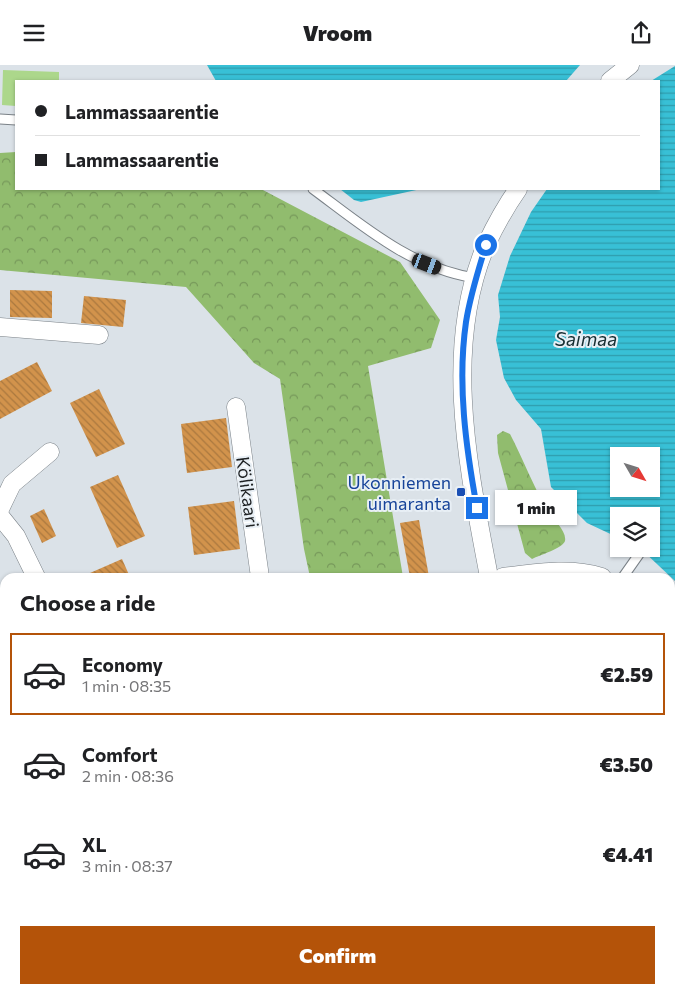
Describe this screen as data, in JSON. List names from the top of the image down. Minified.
{"streets":{"street":["Kölikaari"]},"water":["Saimaa"],"places":{"transit":["Ukonniemen uimaranta"]},"north":"bottom right","page":{"header":"Vroom","banner":["Lammassaarentie","Lammassaarentie"],"bubble":"1 min","heading":"Choose a ride","list":[{"name":"Economy","note":"1 min · 08:35","value":"€2.59"},{"name":"Comfort","note":"2 min · 08:36","value":"€3.50"},{"name":"XL","note":"3 min · 08:37","value":"€4.41"}],"buttons":"Confirm"}}
